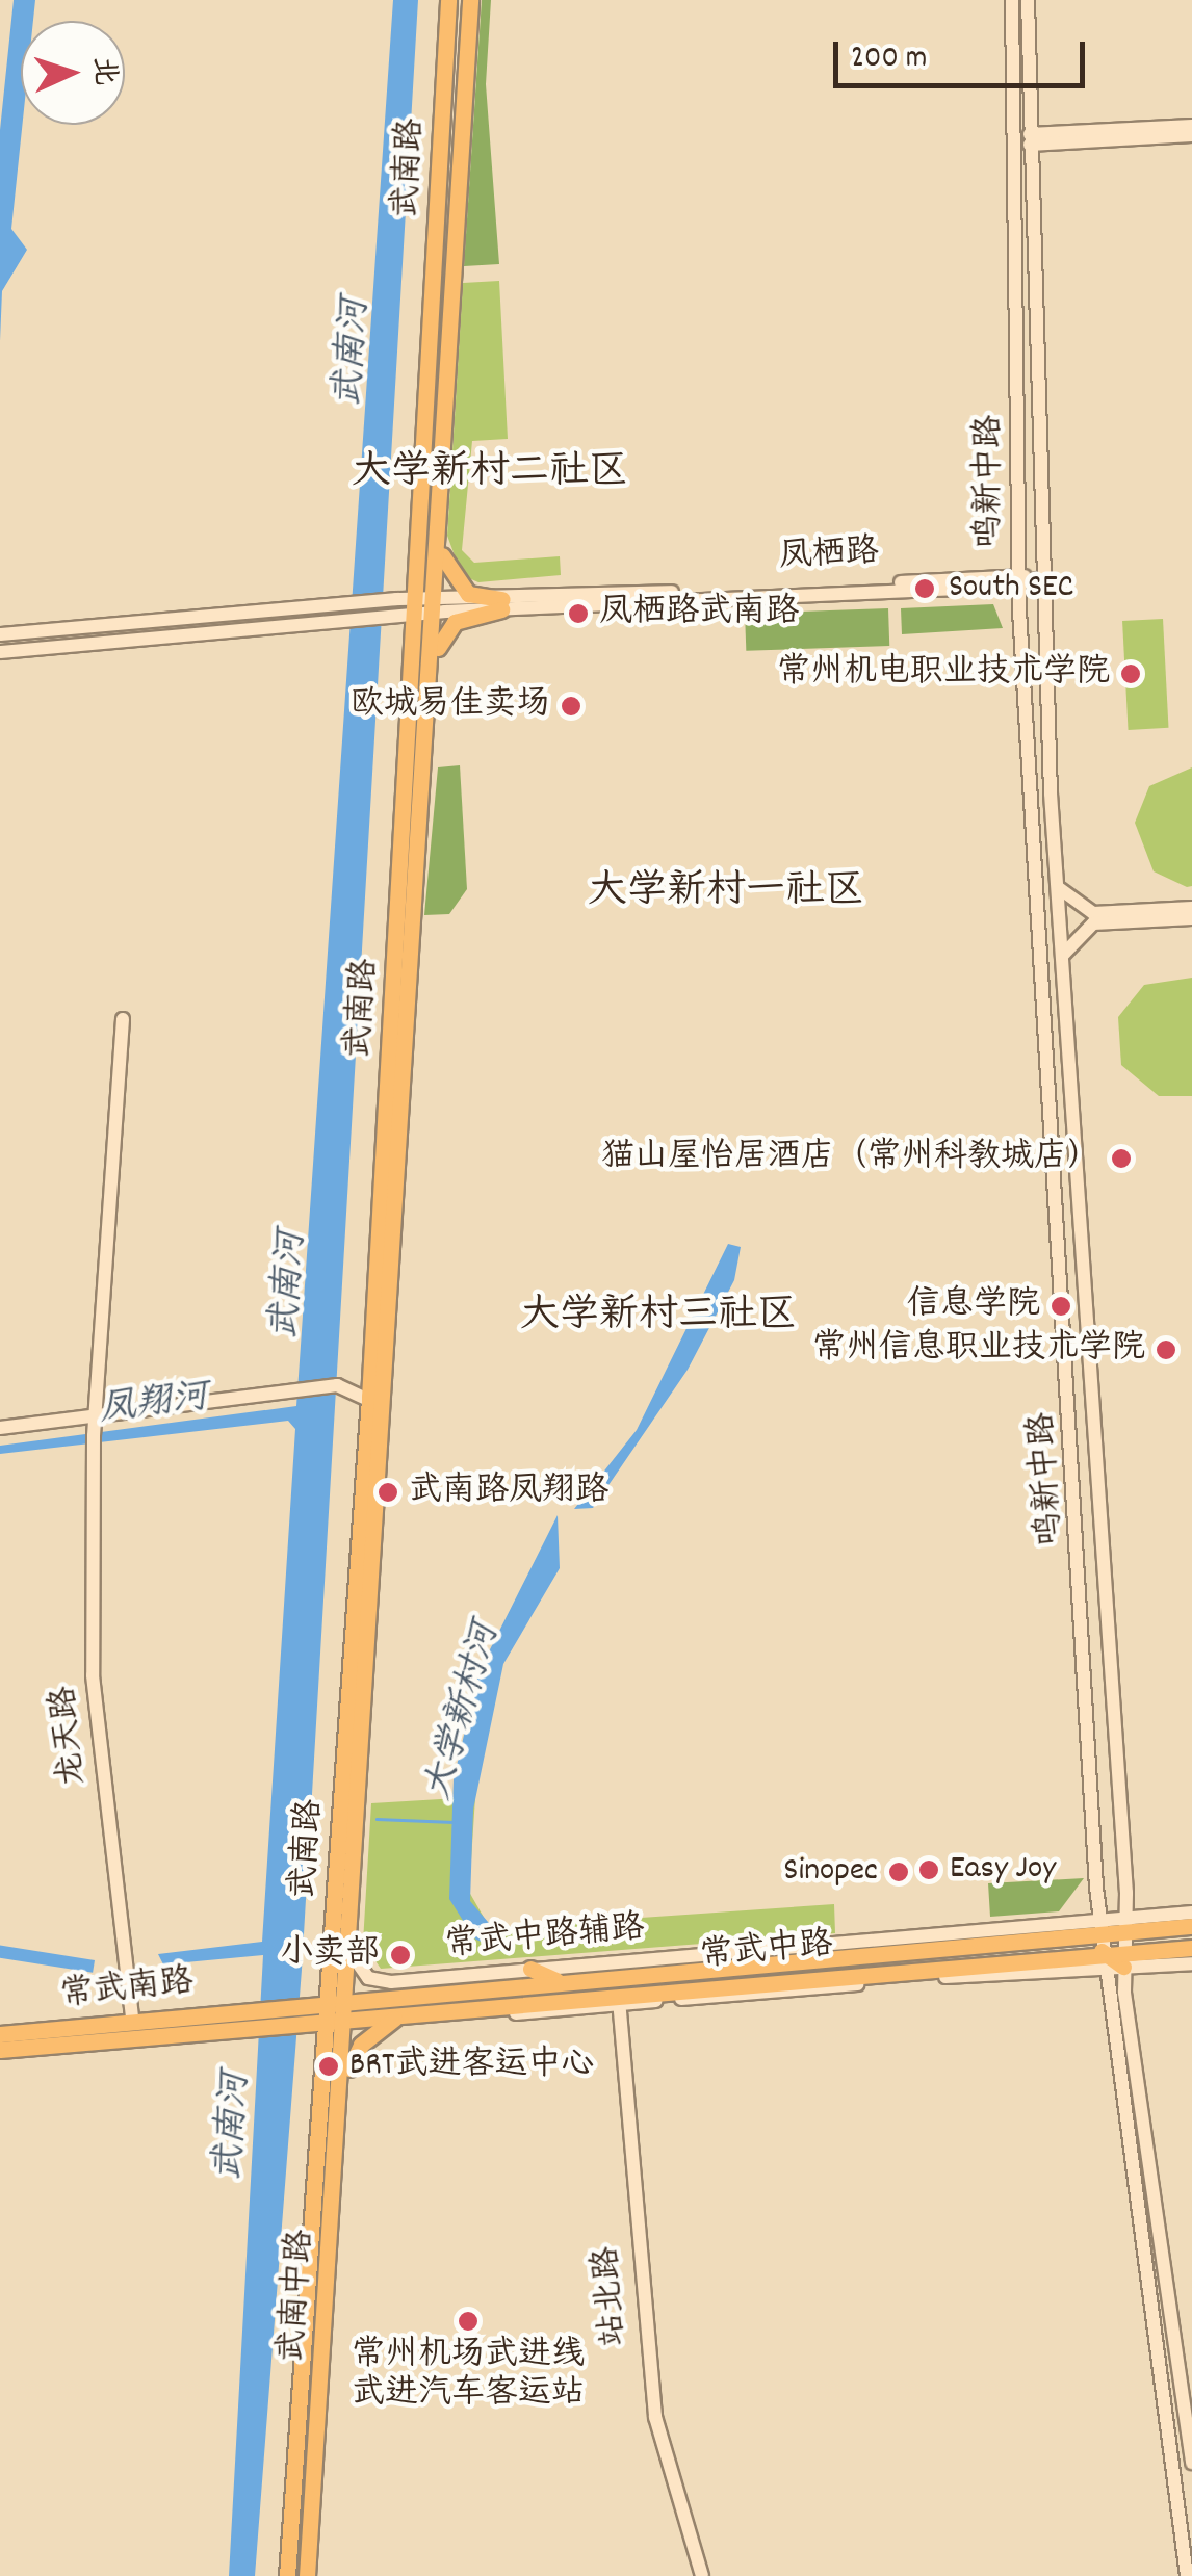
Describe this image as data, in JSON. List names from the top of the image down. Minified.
{"streets":{"main road":["武南路","鸣新中路","凤栖路","龙天路","常武中路辅路","常武中路","常武南路","武南中路","站北路"]},"crossings":[["武南路","凤栖路"],["武南路","常武中路"],["武南路","武南中路"],["鸣新中路","凤栖路"],["鸣新中路","常武中路辅路"],["鸣新中路","常武中路"],["龙天路","常武南路"],["常武中路辅路","常武中路"],["常武中路","武南中路"],["常武中路","站北路"]],"districts":["大学新村二社区","大学新村一社区","大学新村三社区"],"water":["武南河","凤翔河","大学新村河"],"places":["South SEC","凤栖路武南路","常州机电职业技术学院","欧城易佳卖场","猫山屋怡居酒店（常州科教城店）","信息学院","常州信息职业技术学院","武南路凤翔路","Easy Joy","Sinopec","小卖部","BRT武进客运中心","常州机场武进线 武进汽车客运站"],"scale_bar":"200 m","north":"right"}
